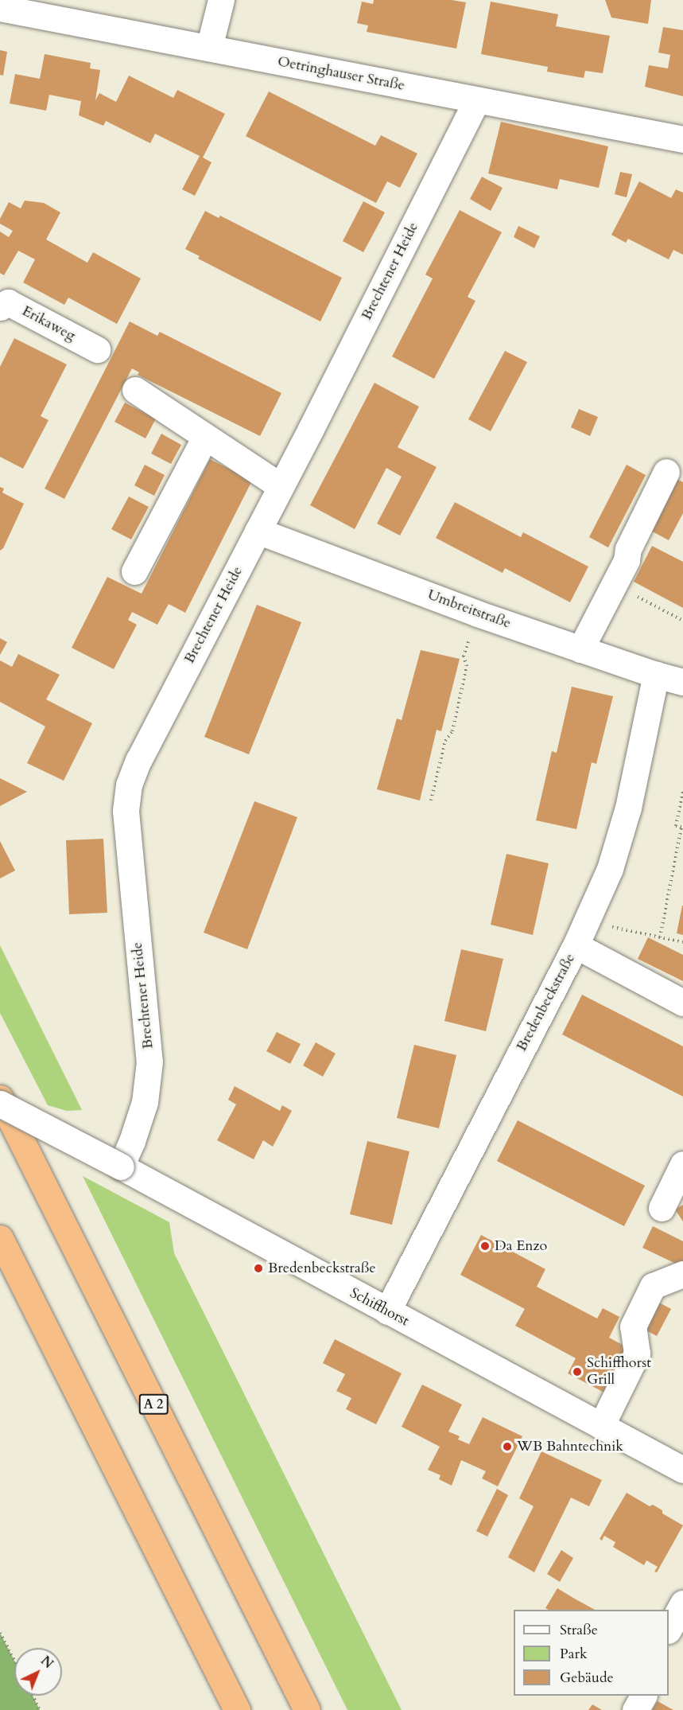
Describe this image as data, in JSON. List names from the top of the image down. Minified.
{"streets":{"highway":["A 2"],"street":["Oetringhauser Straße","Brechtener Heide","Erikaweg","Umbreitstraße","Bredenbeckstraße","Schiffhorst"]},"crossings":[["Oetringhauser Straße","Brechtener Heide"],["Brechtener Heide","Umbreitstraße"],["Brechtener Heide","Schiffhorst"],["Umbreitstraße","Bredenbeckstraße"],["Bredenbeckstraße","Schiffhorst"]],"places":["Da Enzo","Bredenbeckstraße","Schiffhorst Grill","WB Bahntechnik"],"legend":["Straße","Park","Gebäude"],"north":"top right"}
